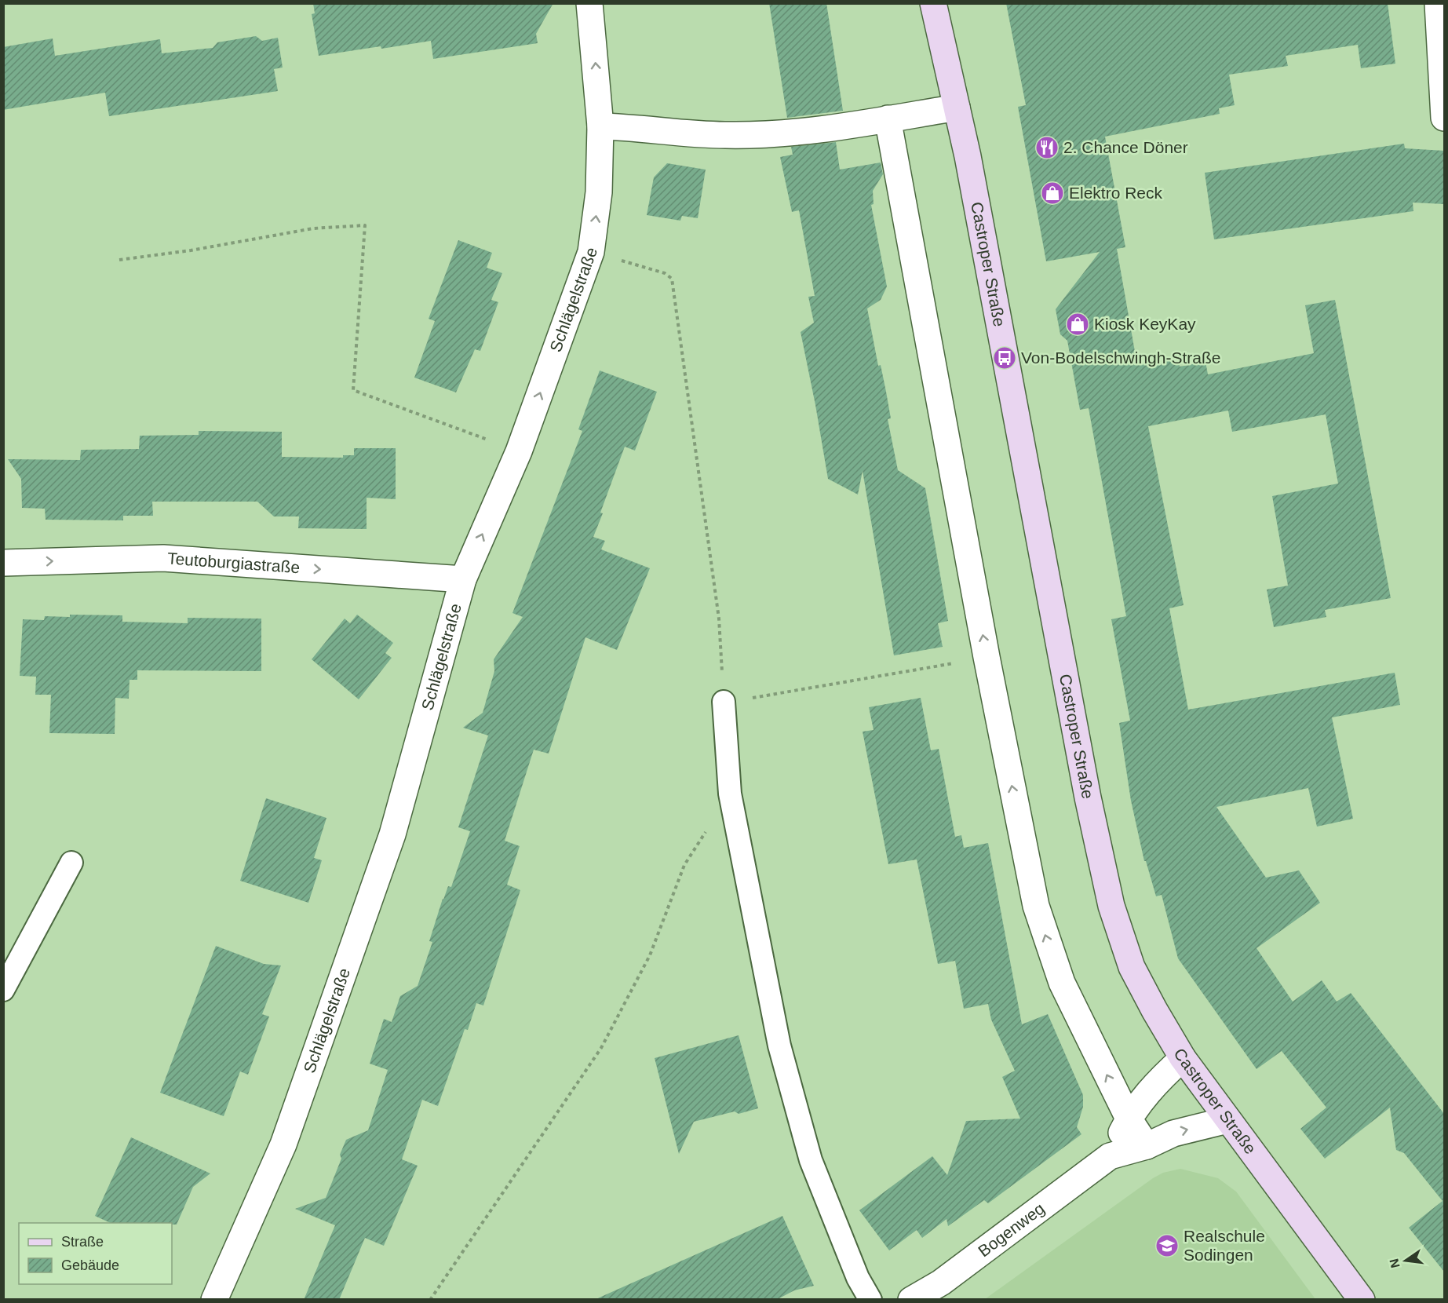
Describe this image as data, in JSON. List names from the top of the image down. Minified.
{"streets":{"main road":["Castroper Straße"],"street":["Schlägelstraße","Teutoburgiastraße","Bogenweg"]},"crossings":[["Castroper Straße","Bogenweg"],["Schlägelstraße","Teutoburgiastraße"]],"one_way":["Schlägelstraße","Teutoburgiastraße"],"places":{"restaurant":["2. Chance Döner"],"shop":["Elektro Reck","Kiosk KeyKay"],"bus stop":["Von-Bodelschwingh-Straße"],"school or university":["Realschule Sodingen"]},"legend":["Straße","Gebäude"],"north":"left"}
